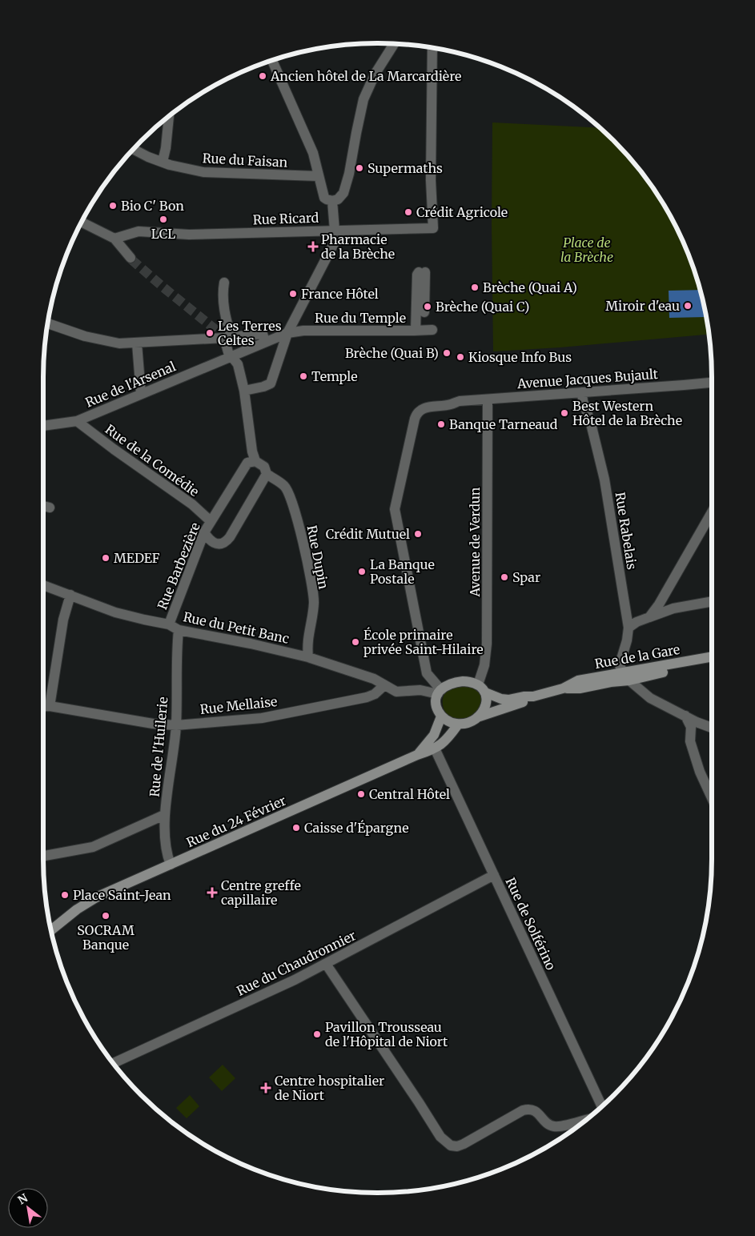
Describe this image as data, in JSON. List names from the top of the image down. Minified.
{"streets":{"main road":["Rue de la Gare","Rue du 24 Février"],"street":["Rue du Faisan","Rue Ricard","Rue du Temple","Avenue Jacques Bujault","Rue de l'Arsenal","Rue de la Comédie","Rue Rabelais","Avenue de Verdun","Rue Dupin","Rue Barbezière","Rue du Petit Banc","Rue Mellaise","Rue de l'Huilerie","Rue de Solférino","Rue du Chaudronnier"]},"crossings":[["Rue du Temple","Rue de l'Arsenal"],["Avenue Jacques Bujault","Rue Rabelais"],["Avenue Jacques Bujault","Avenue de Verdun"],["Avenue Jacques Bujault","Rue de la Gare"],["Avenue Jacques Bujault","Rue du 24 Février"],["Rue de l'Arsenal","Rue de la Comédie"],["Rue de la Comédie","Rue Barbezière"],["Rue Rabelais","Rue de la Gare"],["Avenue de Verdun","Rue de la Gare"],["Avenue de Verdun","Rue du 24 Février"],["Rue Dupin","Rue Barbezière"],["Rue Dupin","Rue du Petit Banc"],["Rue Barbezière","Rue du Petit Banc"],["Rue du Petit Banc","Rue Mellaise"],["Rue du Petit Banc","Rue de l'Huilerie"],["Rue de la Gare","Rue du 24 Février"],["Rue Mellaise","Rue de l'Huilerie"],["Rue de l'Huilerie","Rue du 24 Février"],["Rue du 24 Février","Rue de Solférino"],["Rue de Solférino","Rue du Chaudronnier"]],"parks":["Place de la Brèche"],"places":{"other":["Ancien hôtel de La Marcardière","Supermaths","Bio C' Bon","Crédit Agricole","LCL","Brèche (Quai A)","France Hôtel","Miroir d'eau","Brèche (Quai C)","Les Terres Celtes","Brèche (Quai B)","Kiosque Info Bus","Temple","Best Western Hôtel de la Brèche","Banque Tarneaud","Crédit Mutuel","MEDEF","La Banque Postale","Spar","École primaire privée Saint-Hilaire","Central Hôtel","Caisse d'Épargne","Place Saint-Jean","SOCRAM Banque","Pavillon Trousseau de l'Hôpital de Niort"],"health":["Pharmacie de la Brèche","Centre greffe capillaire","Centre hospitalier de Niort"]},"north":"top left"}
